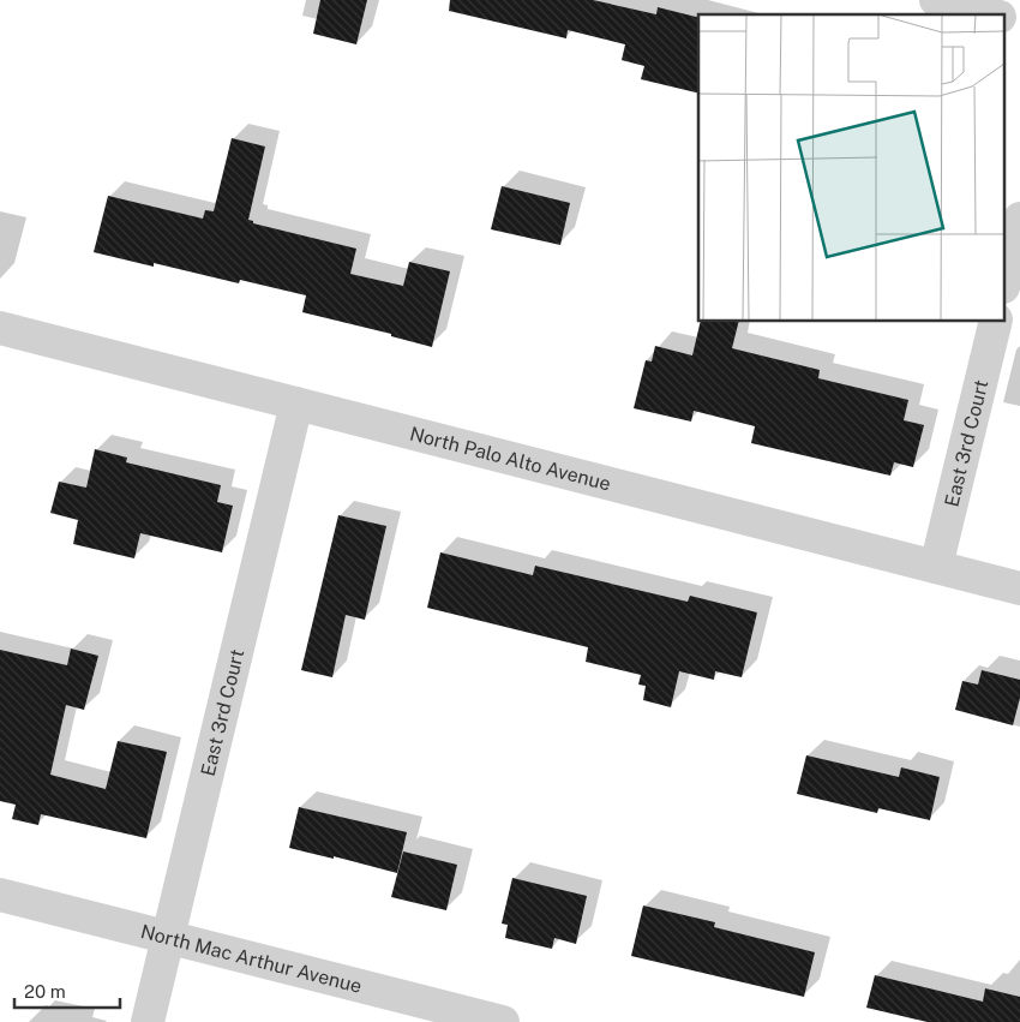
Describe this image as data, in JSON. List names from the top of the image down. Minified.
{"streets":{"street":["East 3rd Court","North Palo Alto Avenue","North Mac Arthur Avenue"]},"crossings":[["East 3rd Court","North Palo Alto Avenue"],["East 3rd Court","North Mac Arthur Avenue"]],"scale_bar":"20 m"}
